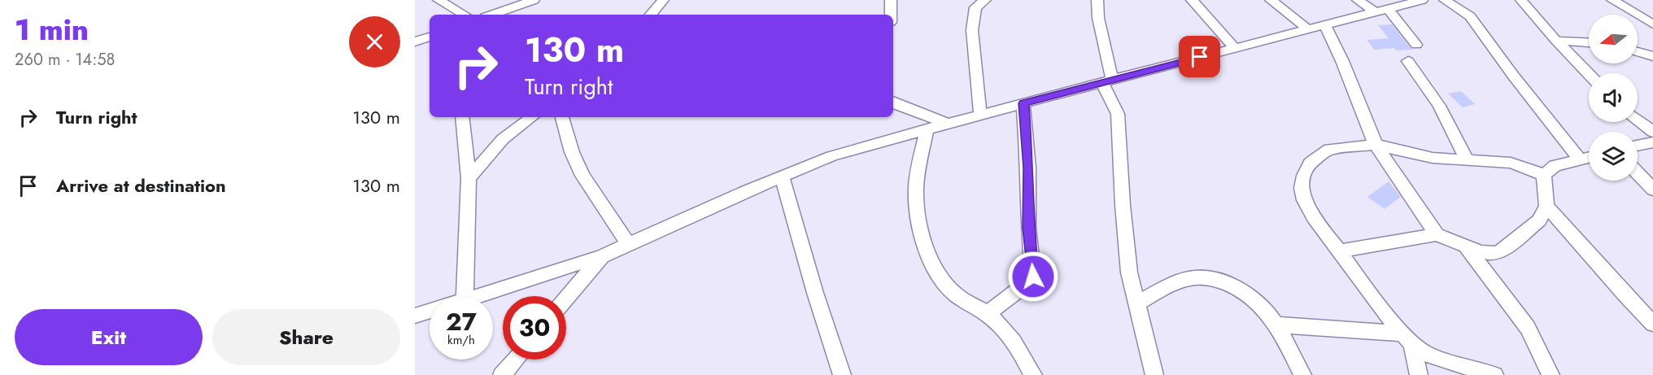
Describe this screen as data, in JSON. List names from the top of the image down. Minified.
{"north":"left","page":{"heading":["1 min","260 m · 14:58"],"turn":["130 m","Turn right"],"list":[{"name":"Turn right","value":"130 m"},{"name":"Arrive at destination","value":"130 m"}],"speed":"27 km/h","limit":"30","buttons":["Exit","Share"]}}
